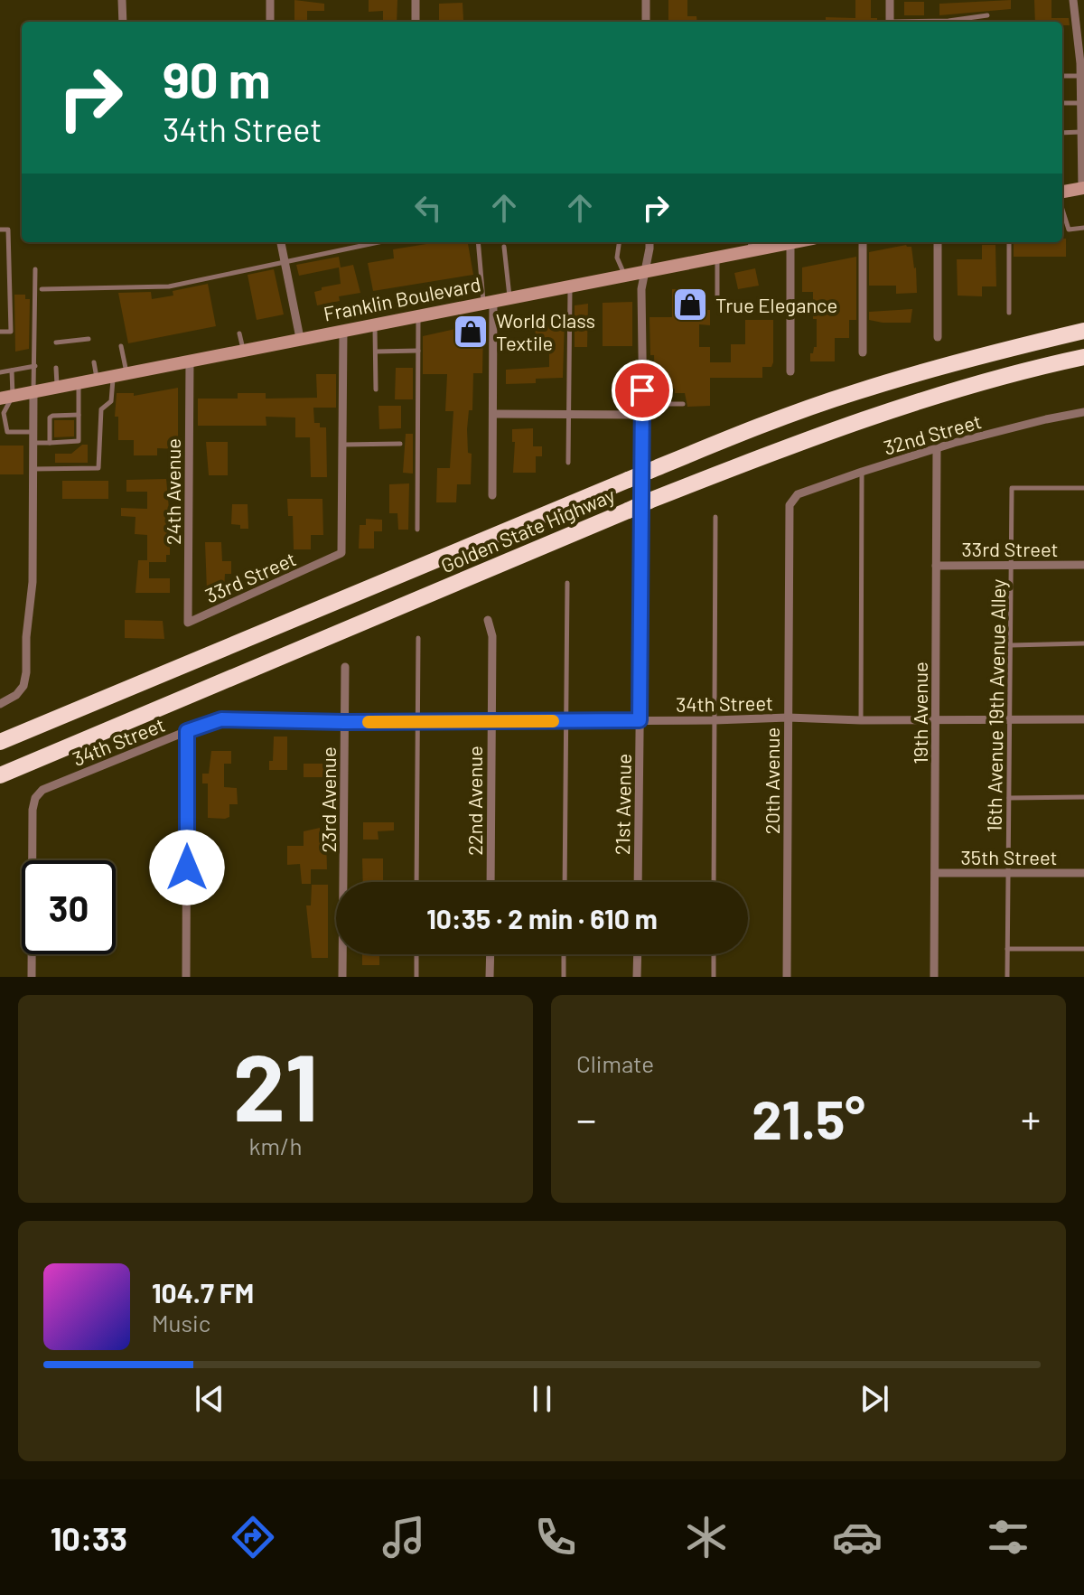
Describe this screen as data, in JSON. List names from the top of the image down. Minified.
{"streets":{"highway":["Golden State Highway"],"main road":["Franklin Boulevard"],"street":["32nd Street","24th Avenue","33rd Street","34th Street","19th Avenue","20th Avenue","23rd Avenue","22nd Avenue","21st Avenue","35th Street"],"lane":["16th Avenue 19th Avenue Alley"]},"crossings":[["Franklin Boulevard","24th Avenue"],["Franklin Boulevard","21st Avenue"],["32nd Street","19th Avenue"],["32nd Street","20th Avenue"],["24th Avenue","33rd Street"],["33rd Street","16th Avenue 19th Avenue Alley"],["33rd Street","19th Avenue"],["34th Street","16th Avenue 19th Avenue Alley"],["34th Street","19th Avenue"],["34th Street","20th Avenue"],["34th Street","23rd Avenue"],["34th Street","22nd Avenue"],["34th Street","21st Avenue"],["16th Avenue 19th Avenue Alley","35th Street"],["19th Avenue","35th Street"]],"places":{"shop":["True Elegance","World Class Textile"]},"page":{"turn":["90 m","34th Street"],"limit":"30","trip":"10:35 · 2 min · 610 m","tile":[["21","km/h"],"Climate"],"heat":["−","21.5°","+"],"song":["104.7 FM","Music"],"tabs":"10:33"}}
